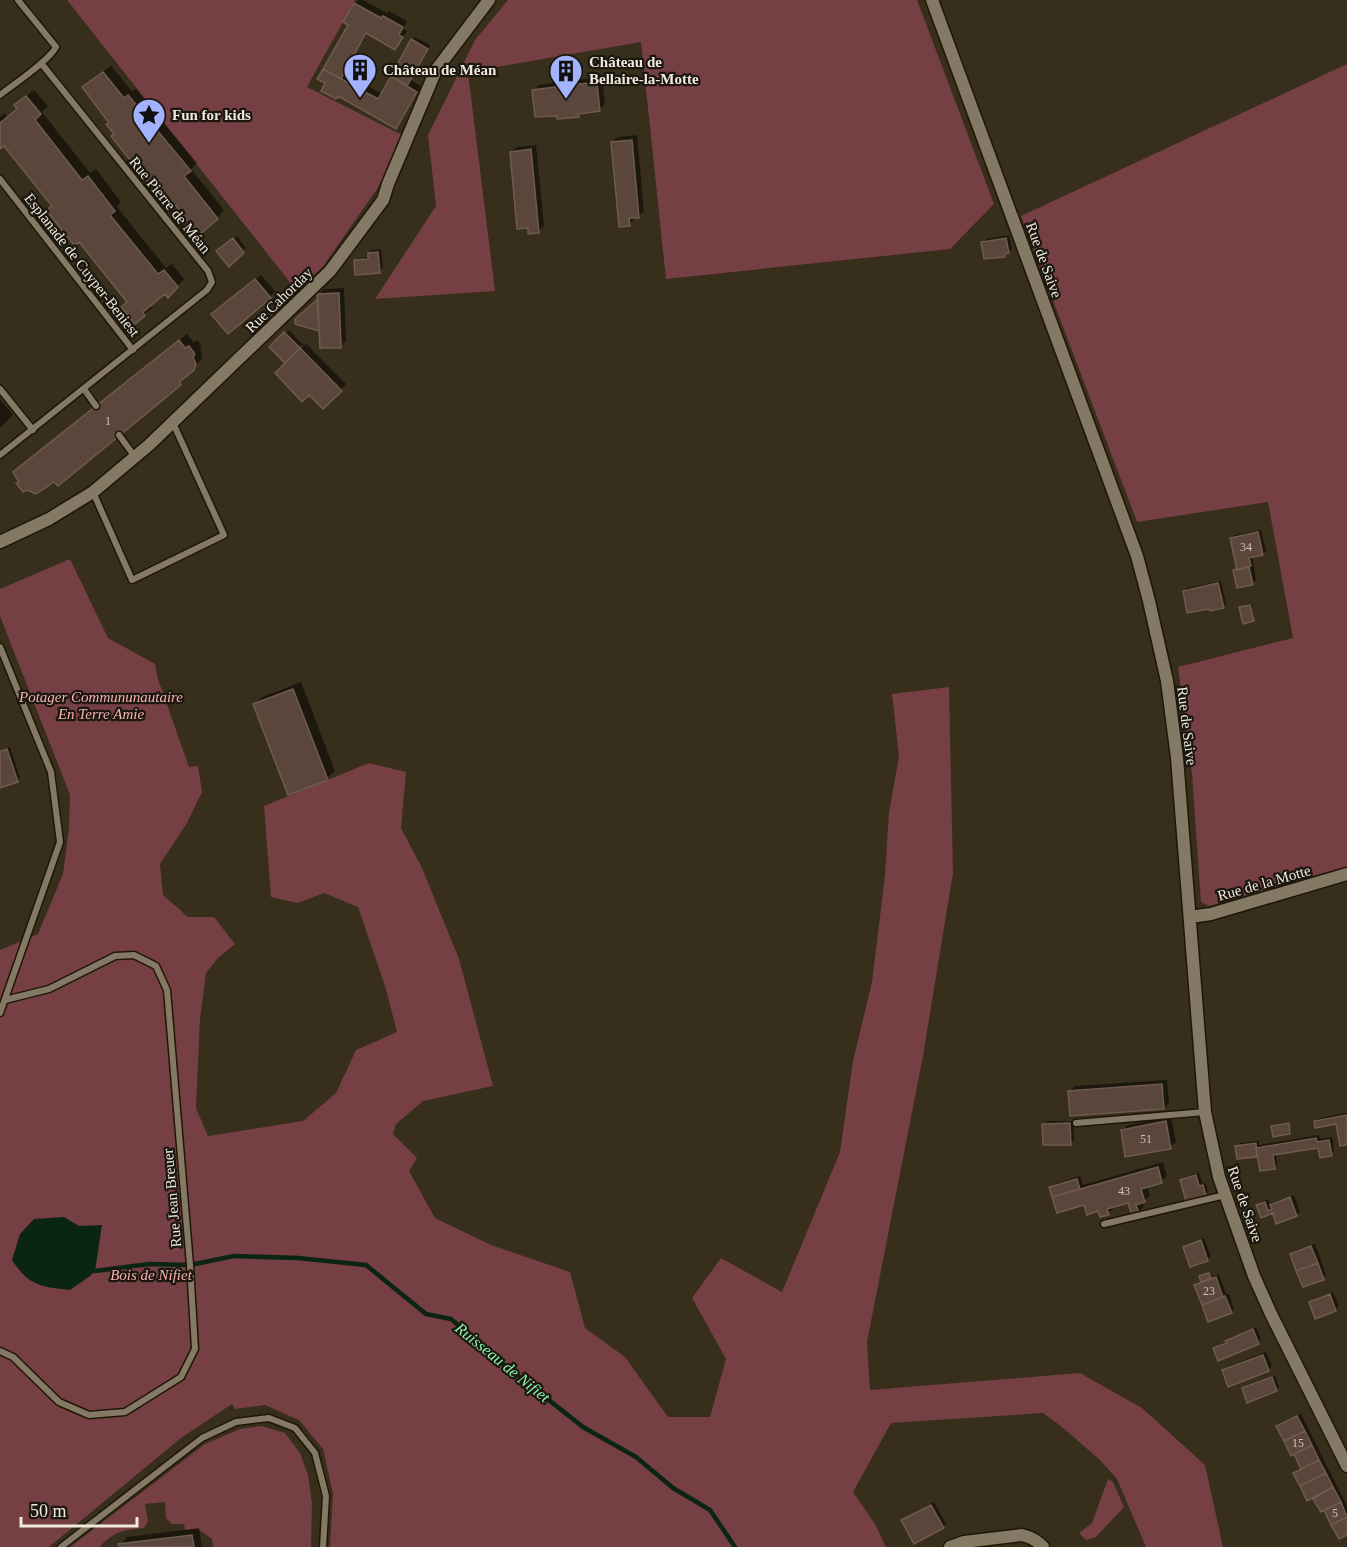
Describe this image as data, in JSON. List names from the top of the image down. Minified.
{"streets":{"street":["Rue de Saive","Rue Cahorday","Rue de la Motte"],"lane":["Rue Pierre de Méan","Esplanade de Cuyper-Beniest","Rue Jean Breuer"]},"crossings":[["Rue Pierre de Méan","Esplanade de Cuyper-Beniest"],["Rue de Saive","Rue de la Motte"]],"water":["Ruisseau de Nifiet"],"parks":["Potager Commununautaire En Terre Amie","Bois de Nifiet"],"places":{"building":["Château de Méan","Château de Bellaire-la-Motte"],"place":["Fun for kids"]},"house_numbers":["1","34","51","43","23","15","5"],"scale_bar":"50 m"}
